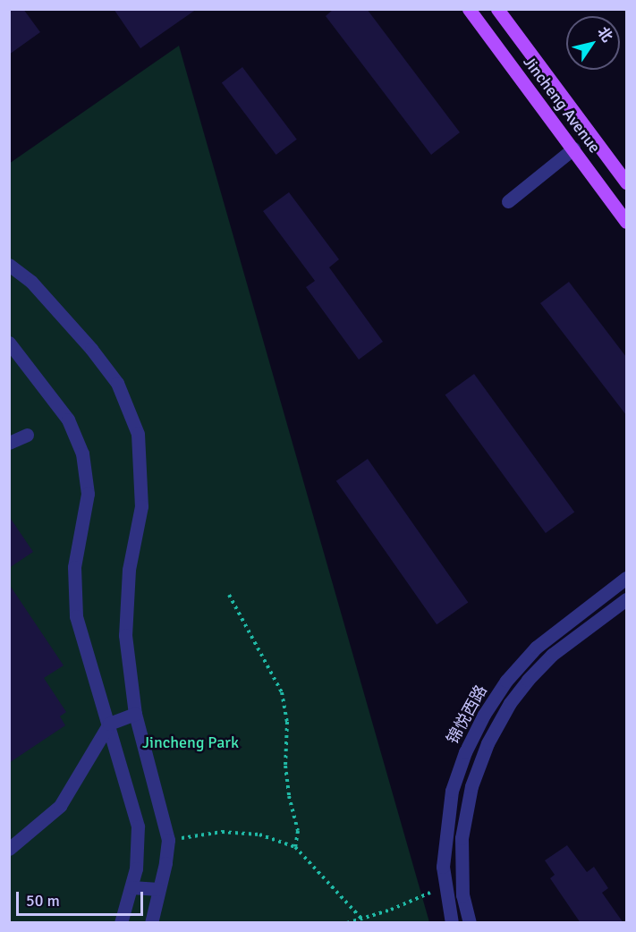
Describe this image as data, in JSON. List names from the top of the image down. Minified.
{"streets":{"main road":["Jincheng Avenue"],"street":["锦悦西路"]},"parks":["Jincheng Park"],"scale_bar":"50 m","north":"top right"}
